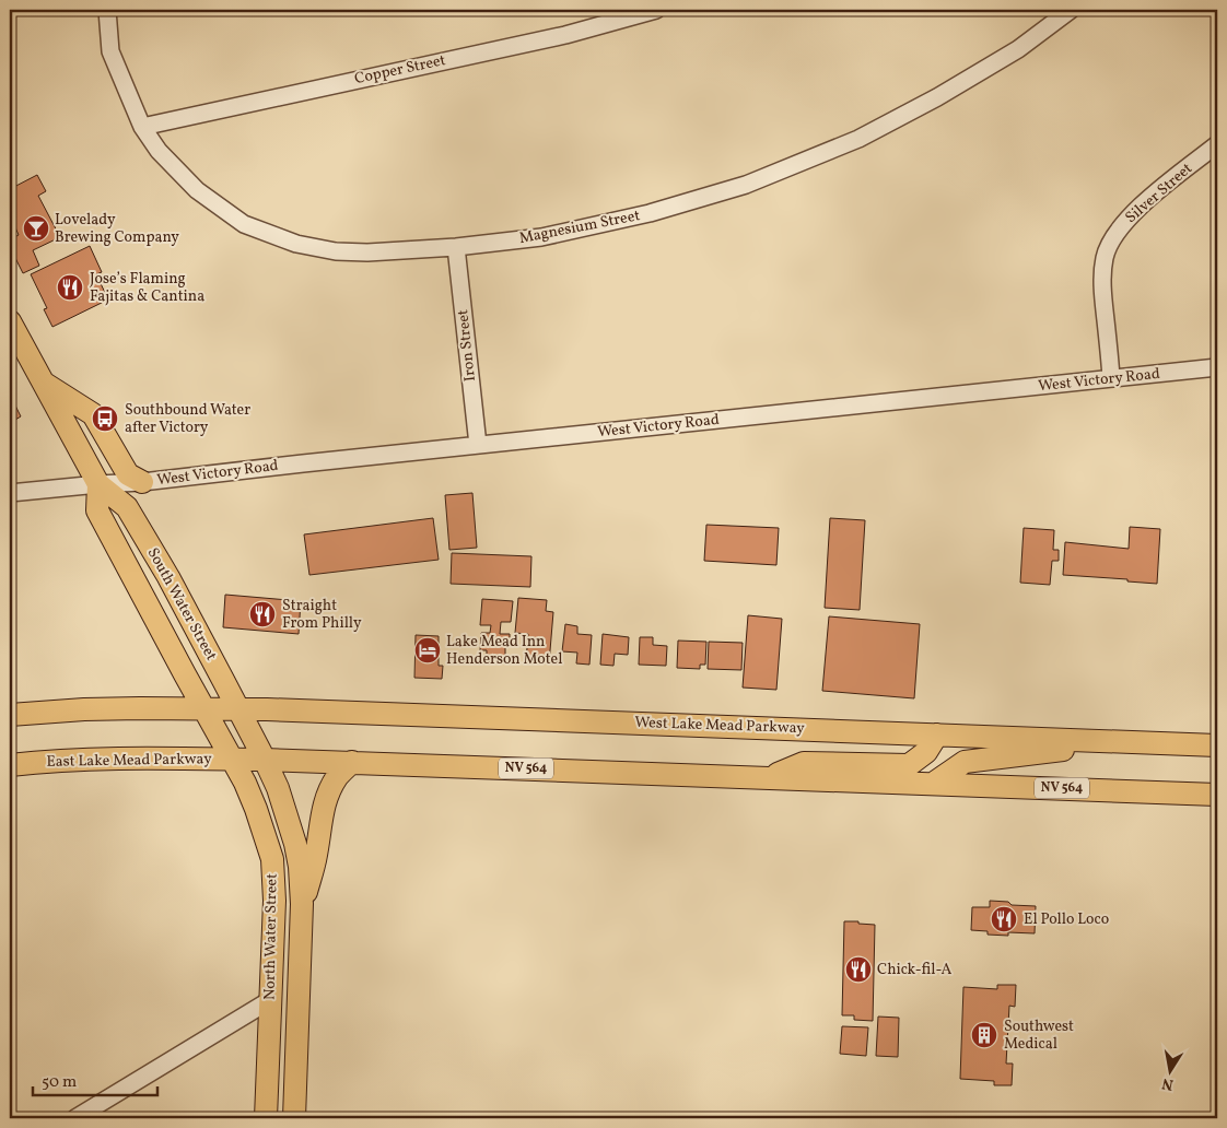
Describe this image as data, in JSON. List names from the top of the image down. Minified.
{"streets":{"main road":["South Water Street","West Lake Mead Parkway","East Lake Mead Parkway","NV 564","North Water Street"],"street":["Copper Street","Silver Street","Magnesium Street","Iron Street","West Victory Road"]},"crossings":[["Copper Street","Magnesium Street"],["Silver Street","West Victory Road"],["Magnesium Street","Iron Street"],["Iron Street","West Victory Road"],["West Victory Road","South Water Street"],["South Water Street","West Lake Mead Parkway"],["South Water Street","North Water Street"],["East Lake Mead Parkway","NV 564"],["East Lake Mead Parkway","North Water Street"],["NV 564","North Water Street"]],"places":{"bar":["Lovelady Brewing Company"],"restaurant":["Jose’s Flaming Fajitas & Cantina","Straight From Philly","El Pollo Loco","Chick-fil-A"],"bus stop":["Southbound Water after Victory"],"hotel":["Lake Mead Inn Henderson Motel"],"building":["Southwest Medical"]},"scale_bar":"50 m","north":"bottom"}
